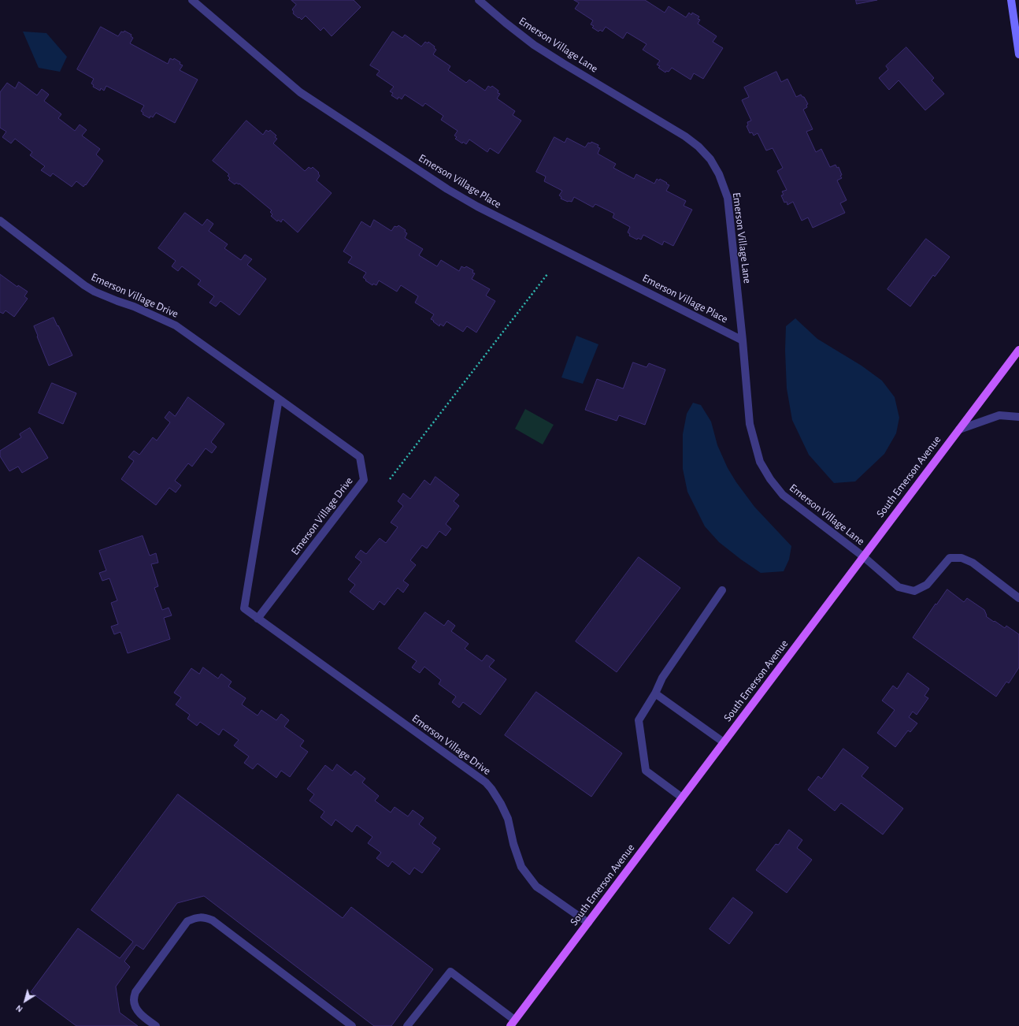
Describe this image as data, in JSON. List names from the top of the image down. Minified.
{"streets":{"main road":["South Emerson Avenue"],"street":["Emerson Village Lane","Emerson Village Place","Emerson Village Drive"]},"crossings":[["Emerson Village Lane","Emerson Village Place"],["Emerson Village Lane","South Emerson Avenue"],["Emerson Village Drive","South Emerson Avenue"]],"north":"bottom left"}
